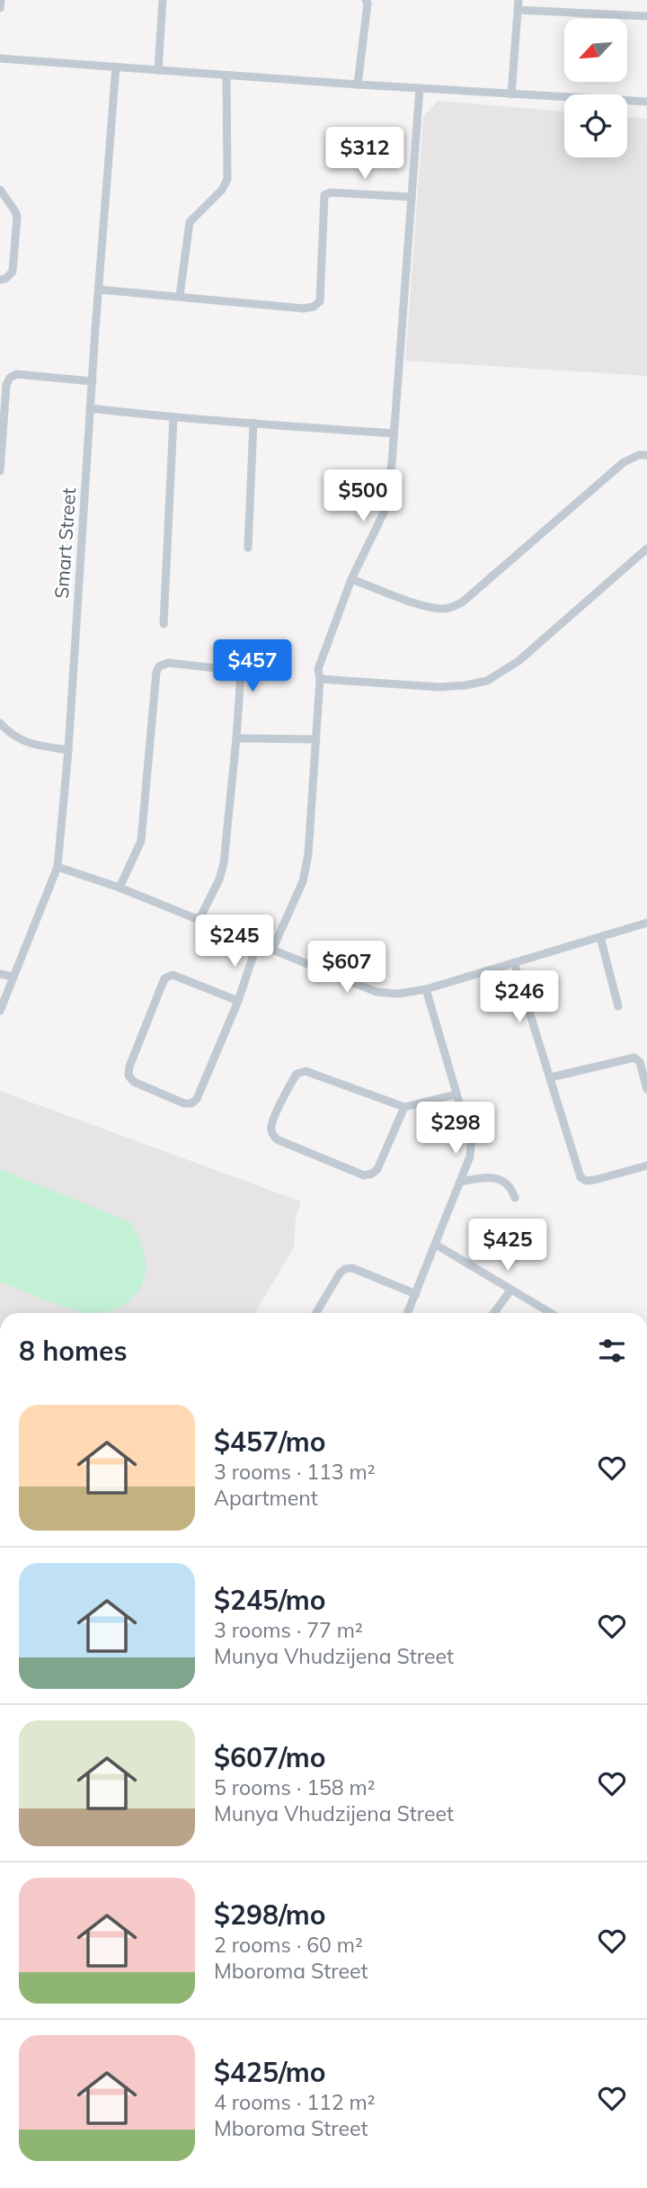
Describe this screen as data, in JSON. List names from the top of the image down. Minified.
{"streets":{"street":["Smart Street"]},"north":"bottom left","page":{"price":["$312","$500","$457","$245","$607","$246","$298","$425"],"heading":"8 homes","list":[{"name":"$457/mo","note":"3 rooms · 113 m² · Apartment"},{"name":"$245/mo","note":"3 rooms · 77 m² · Munya Vhudzijena Street"},{"name":"$607/mo","note":"5 rooms · 158 m² · Munya Vhudzijena Street"},{"name":"$298/mo","note":"2 rooms · 60 m² · Mboroma Street"},{"name":"$425/mo","note":"4 rooms · 112 m² · Mboroma Street"}]}}
